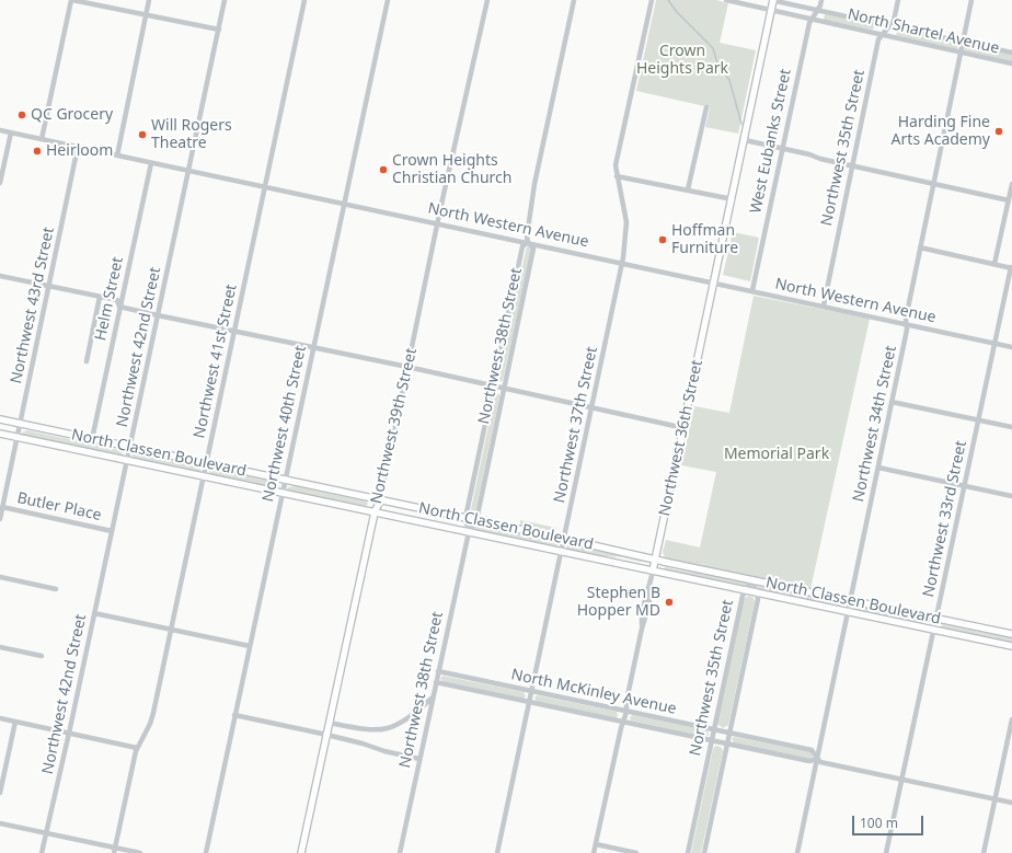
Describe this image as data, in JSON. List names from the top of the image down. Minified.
{"streets":{"main road":["Northwest 39th Street","Northwest 36th Street","North Classen Boulevard"],"street":["North Shartel Avenue","West Eubanks Street","Northwest 35th Street","North Western Avenue","Helm Street","Northwest 43rd Street","Northwest 38th Street","Northwest 42nd Street","Northwest 41st Street","Northwest 40th Street","Northwest 34th Street","Northwest 37th Street","Butler Place","Northwest 33rd Street","North McKinley Avenue"]},"crossings":[["North Shartel Avenue","West Eubanks Street"],["North Shartel Avenue","Northwest 35th Street"],["North Shartel Avenue","Northwest 34th Street"],["West Eubanks Street","North Western Avenue"],["Northwest 35th Street","North Western Avenue"],["Northwest 35th Street","North Classen Boulevard"],["Northwest 35th Street","North McKinley Avenue"],["North Western Avenue","Helm Street"],["North Western Avenue","Northwest 43rd Street"],["North Western Avenue","Northwest 38th Street"],["North Western Avenue","Northwest 42nd Street"],["North Western Avenue","Northwest 41st Street"],["North Western Avenue","Northwest 40th Street"],["North Western Avenue","Northwest 34th Street"],["North Western Avenue","Northwest 37th Street"],["North Western Avenue","Northwest 39th Street"],["North Western Avenue","Northwest 36th Street"],["North Western Avenue","Northwest 33rd Street"],["Helm Street","North Classen Boulevard"],["Northwest 43rd Street","North Classen Boulevard"],["Northwest 43rd Street","Butler Place"],["Northwest 38th Street","North Classen Boulevard"],["Northwest 38th Street","North McKinley Avenue"],["Northwest 42nd Street","North Classen Boulevard"],["Northwest 42nd Street","Butler Place"],["Northwest 41st Street","North Classen Boulevard"],["Northwest 40th Street","North Classen Boulevard"],["Northwest 34th Street","North Classen Boulevard"],["Northwest 34th Street","North McKinley Avenue"],["Northwest 37th Street","North Classen Boulevard"],["Northwest 37th Street","North McKinley Avenue"],["Northwest 39th Street","North Classen Boulevard"],["Northwest 36th Street","North Classen Boulevard"],["Northwest 36th Street","North McKinley Avenue"],["North Classen Boulevard","Northwest 33rd Street"],["Northwest 33rd Street","North McKinley Avenue"]],"parks":["Crown Heights Park","Memorial Park"],"places":["QC Grocery","Harding Fine Arts Academy","Will Rogers Theatre","Heirloom","Crown Heights Christian Church","Hoffman Furniture","Stephen B Hopper MD"],"scale_bar":"100 m"}
